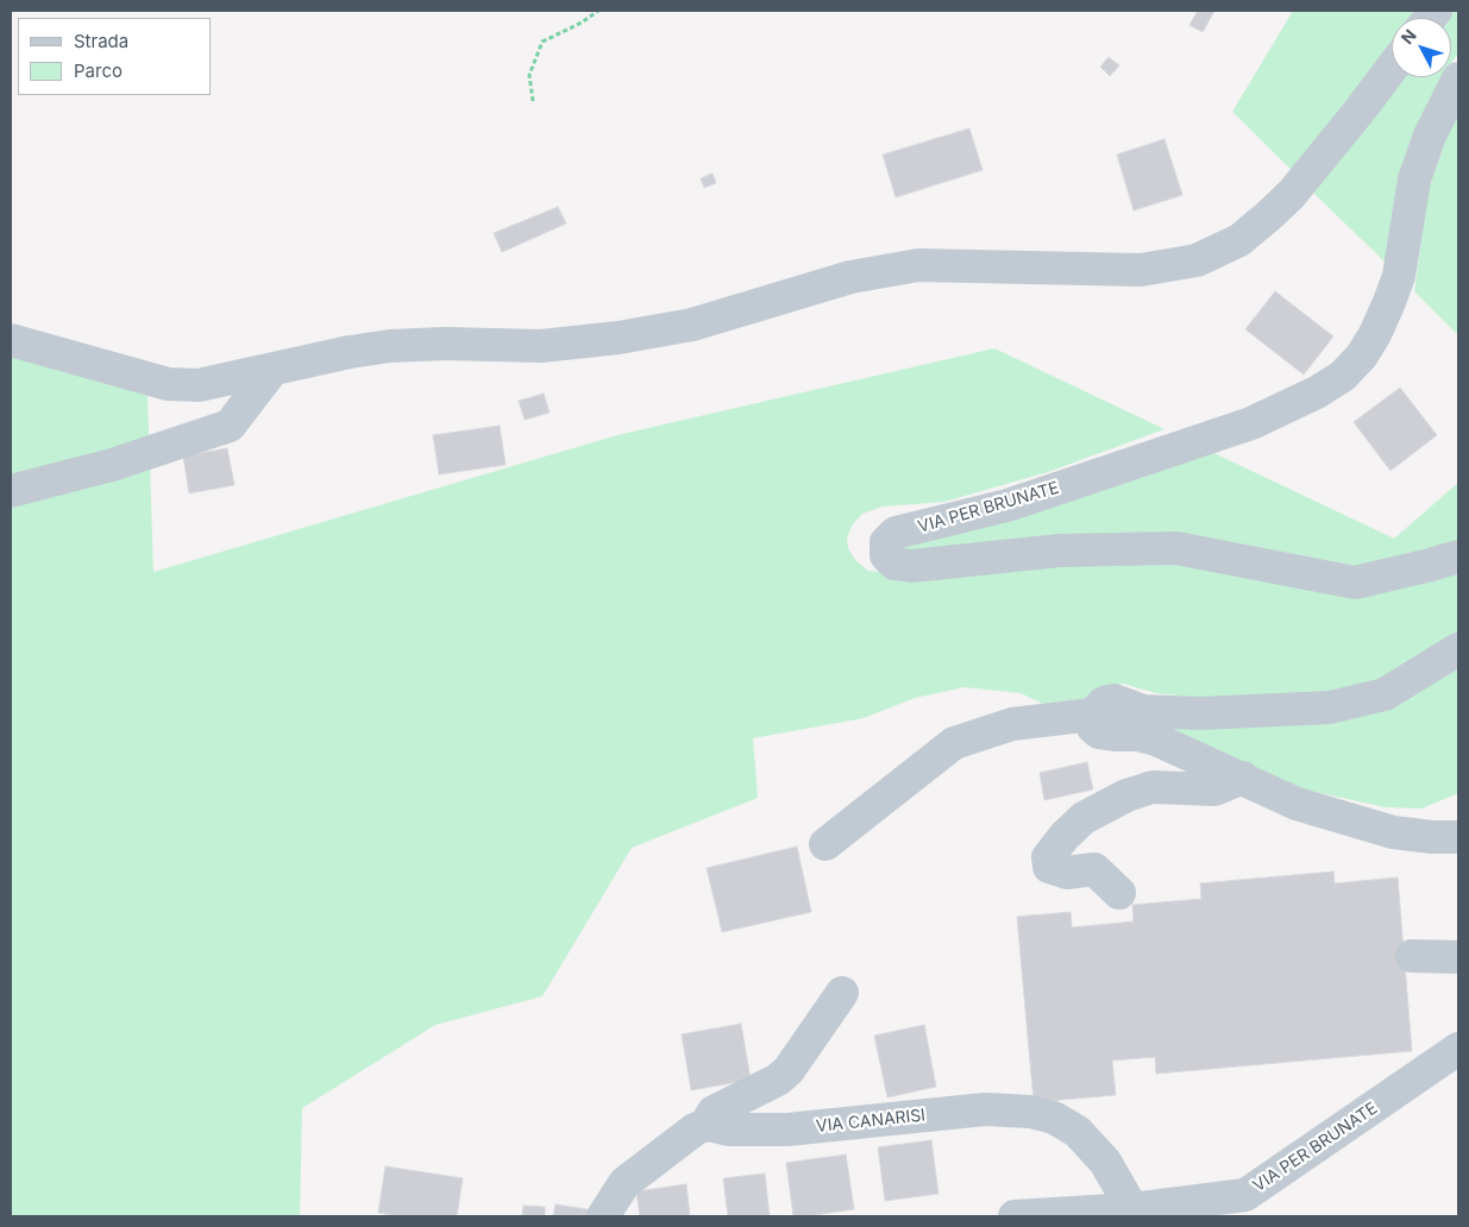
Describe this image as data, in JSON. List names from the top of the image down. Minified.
{"streets":{"street":["VIA PER BRUNATE","VIA CANARISI"]},"crossings":[["VIA PER BRUNATE","VIA CANARISI"]],"legend":["Strada","Parco"],"north":"top left"}
